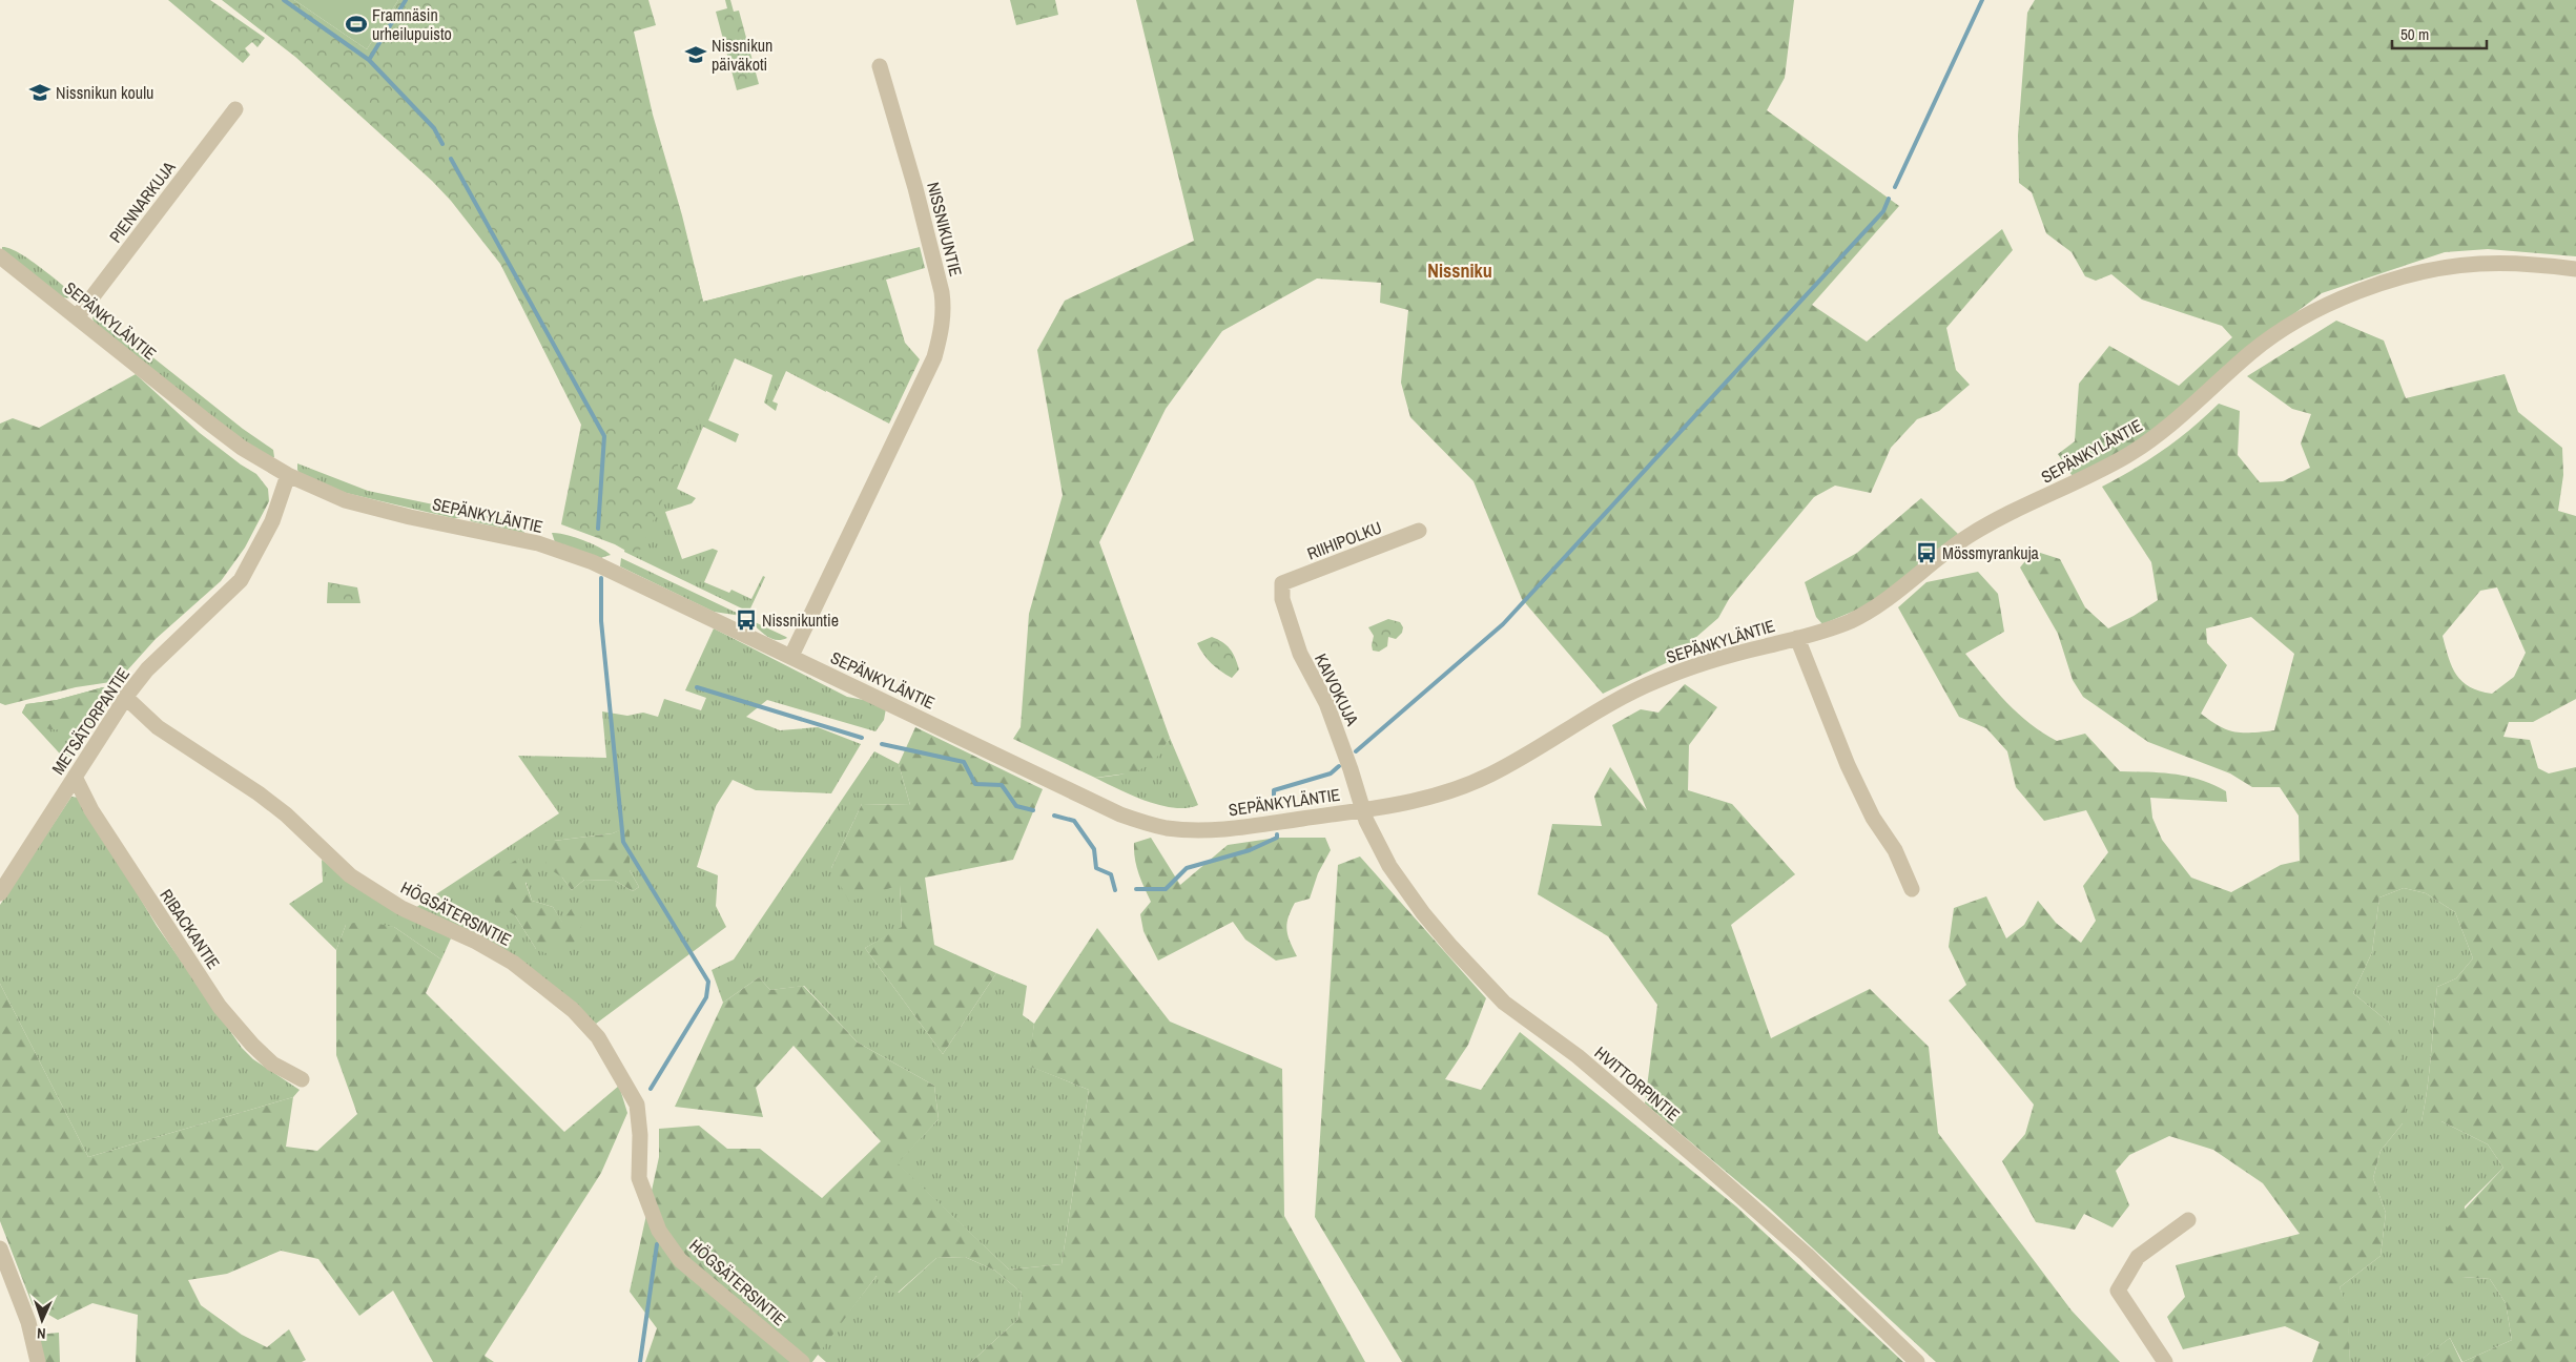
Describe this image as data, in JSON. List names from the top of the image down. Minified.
{"streets":{"street":["PIENNARKUJA","NISSNIKUNTIE","SEPÄNKYLÄNTIE","RIIHIPOLKU","KAIVOKUJA","METSÄTORPANTIE","HÖGSÄTERSINTIE","RIBACKANTIE","HVITTORPINTIE"]},"crossings":[["PIENNARKUJA","SEPÄNKYLÄNTIE"],["NISSNIKUNTIE","SEPÄNKYLÄNTIE"],["SEPÄNKYLÄNTIE","KAIVOKUJA"],["SEPÄNKYLÄNTIE","METSÄTORPANTIE"],["SEPÄNKYLÄNTIE","HVITTORPINTIE"],["RIIHIPOLKU","KAIVOKUJA"],["KAIVOKUJA","HVITTORPINTIE"],["METSÄTORPANTIE","HÖGSÄTERSINTIE"],["METSÄTORPANTIE","RIBACKANTIE"]],"districts":["Nissniku"],"places":{"sports":["Framnäsin urheilupuisto"],"school or university":["Nissnikun päiväkoti","Nissnikun koulu"],"bus stop":["Mössmyrankuja","Nissnikuntie"]},"scale_bar":"50 m","north":"bottom"}
